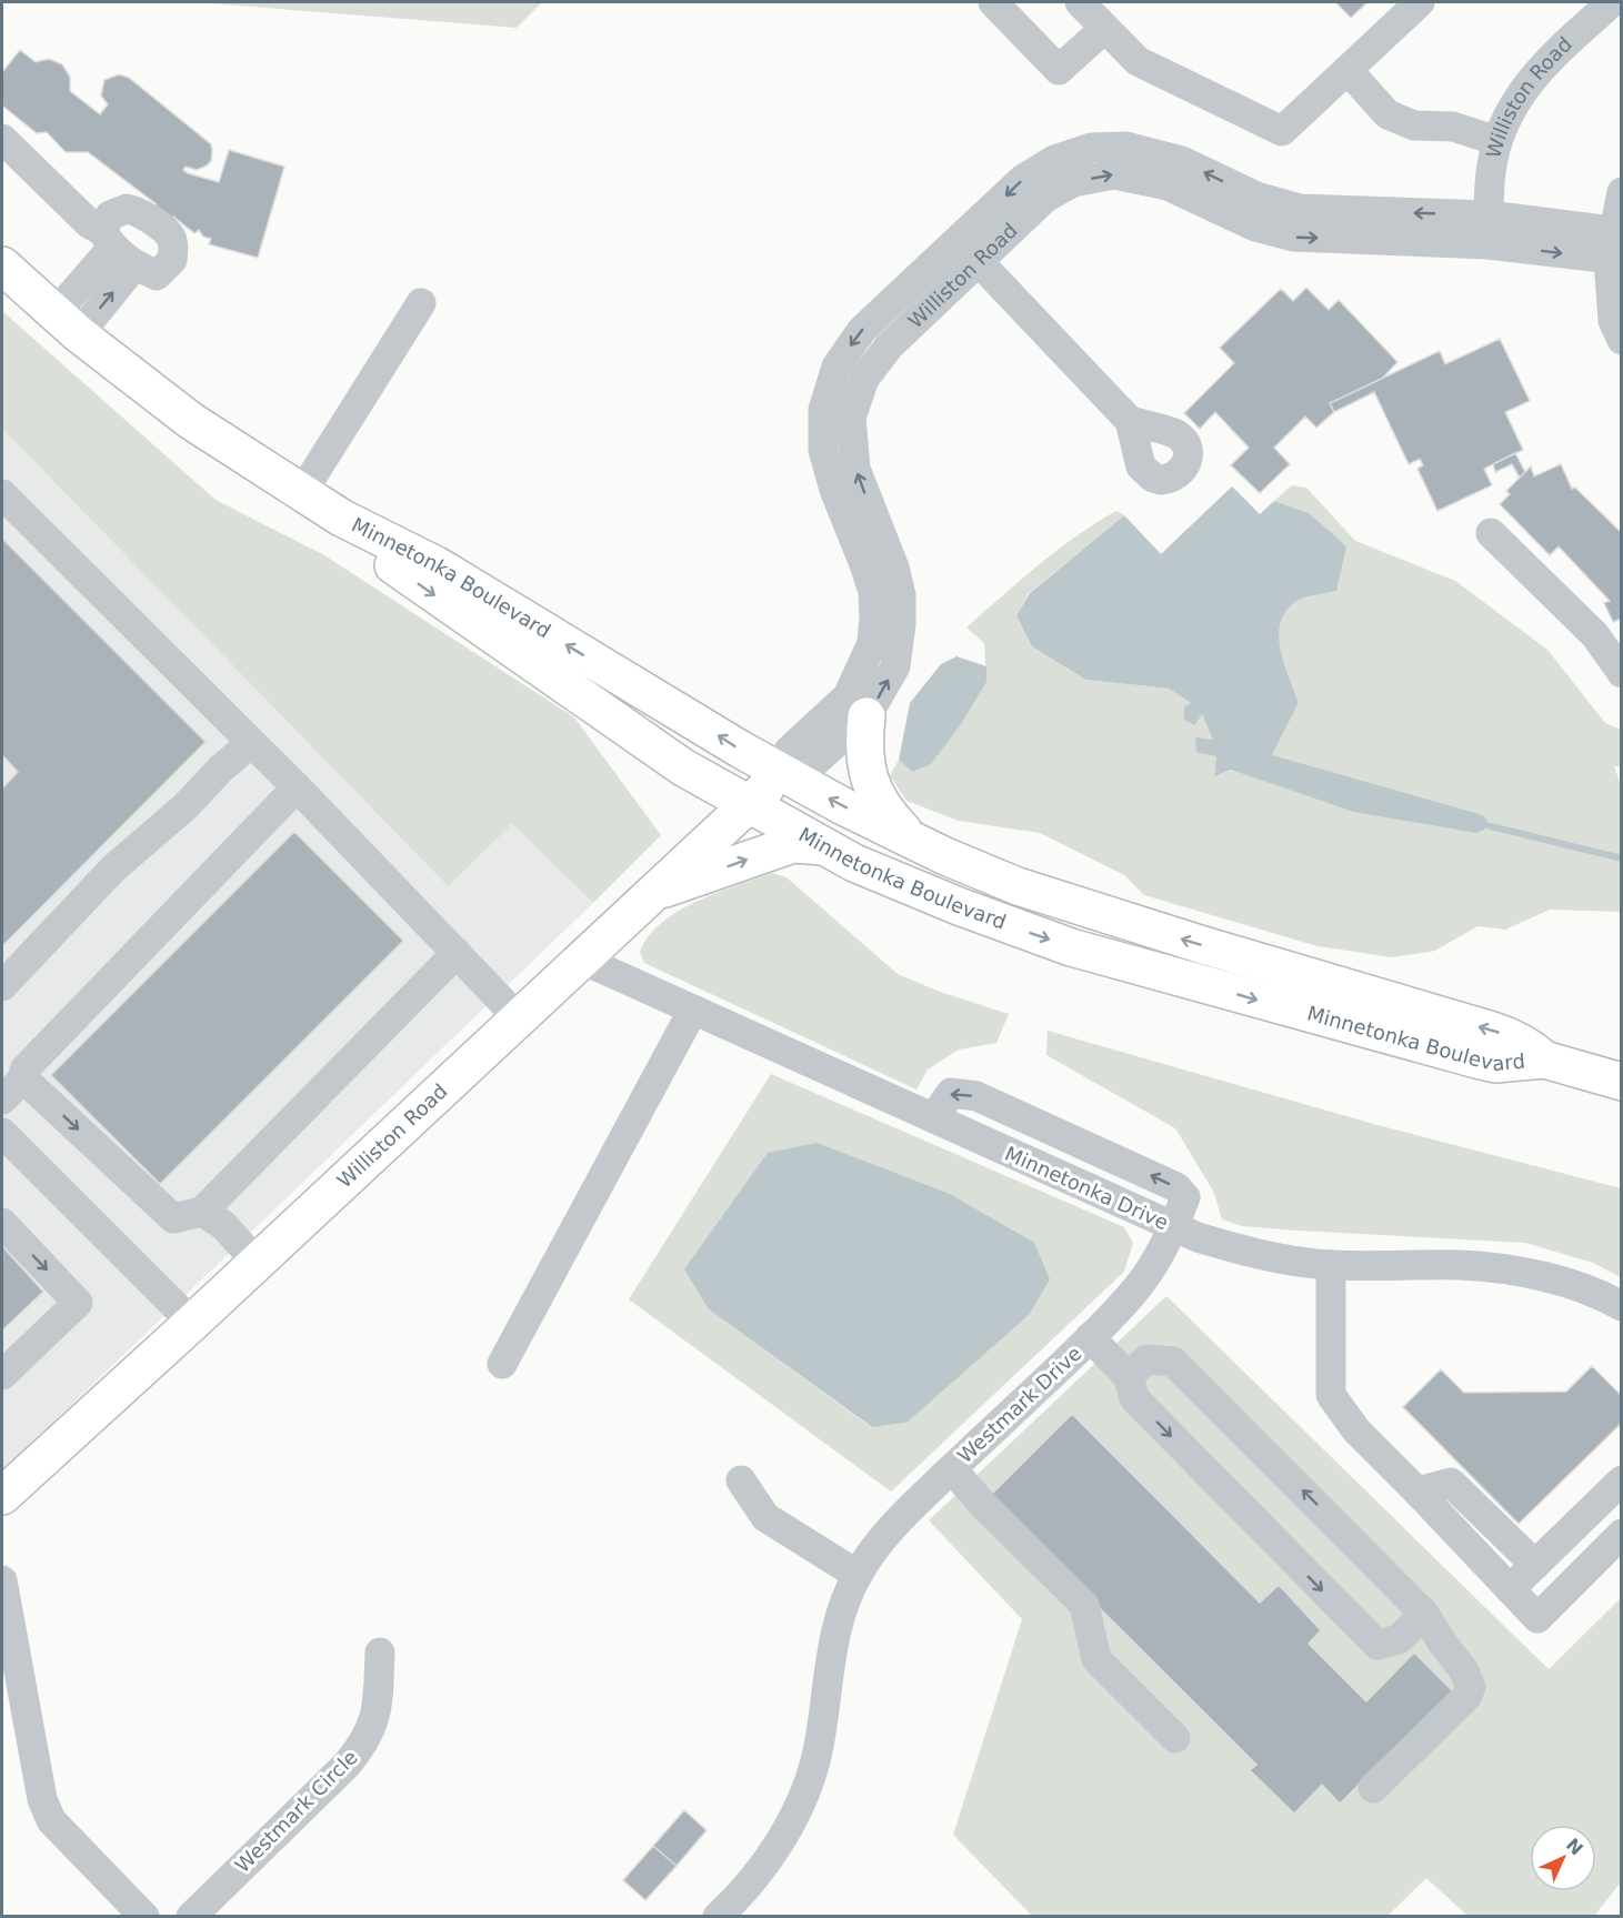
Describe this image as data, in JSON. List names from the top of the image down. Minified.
{"streets":{"main road":["Williston Road","Minnetonka Boulevard"],"street":["Minnetonka Drive","Westmark Drive","Westmark Circle"]},"crossings":[["Williston Road","Minnetonka Boulevard"],["Williston Road","Minnetonka Drive"],["Minnetonka Drive","Westmark Drive"]],"north":"top right"}
